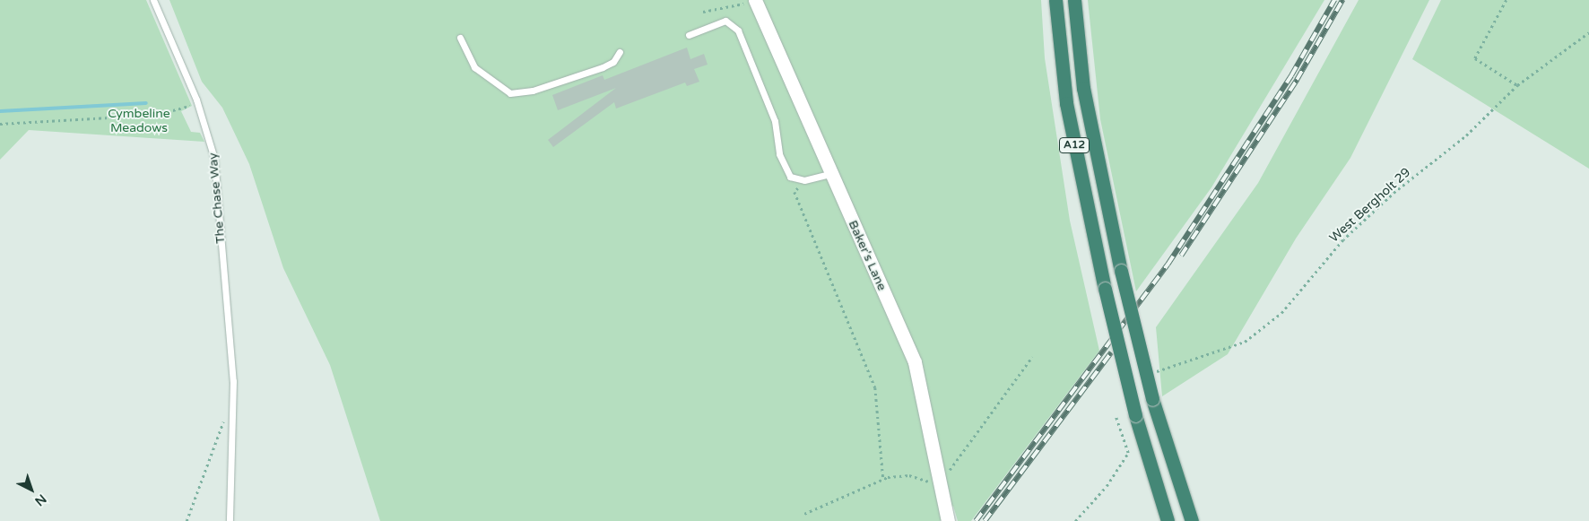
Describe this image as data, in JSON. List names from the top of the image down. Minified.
{"streets":{"highway":["A12"],"street":["Baker's Lane"],"lane":["The Chase Way"],"path":["West Bergholt 29"]},"parks":["Cymbeline Meadows"],"north":"bottom right"}
